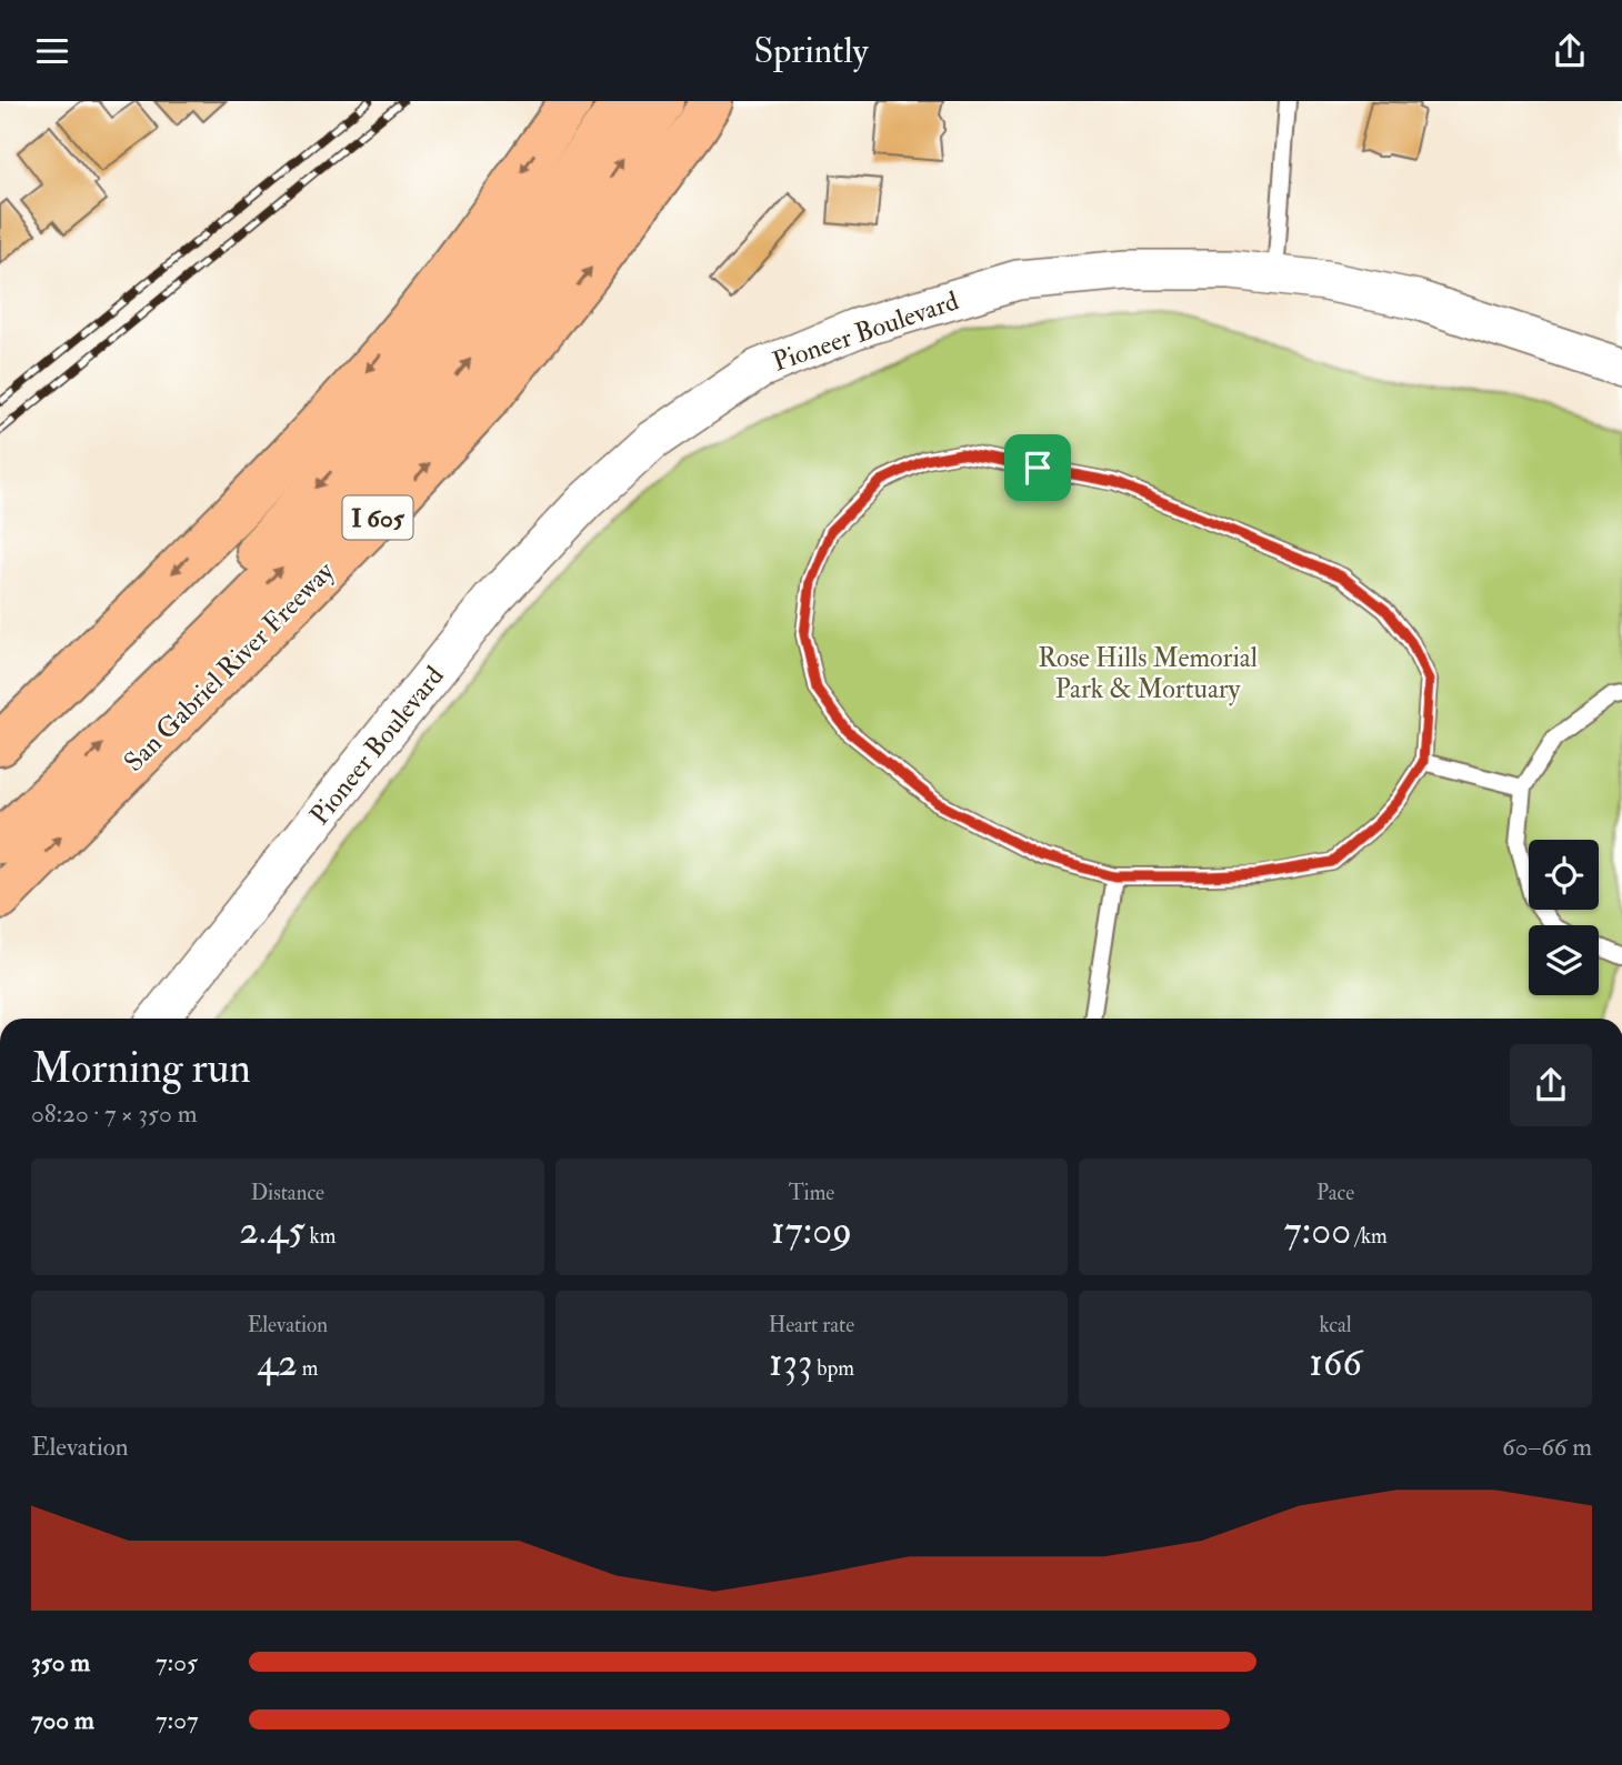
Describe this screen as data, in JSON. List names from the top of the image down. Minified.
{"streets":{"highway":["I 605","San Gabriel River Freeway"],"street":["Pioneer Boulevard"]},"parks":["Rose Hills Memorial Park & Mortuary"],"page":{"header":"Sprintly","heading":["Morning run","08:20 · 7 × 350 m"],"stats":[["Distance","2.45 km"],["Time","17:09"],["Pace","7:00 /km"],["Elevation","42 m"],["Heart rate","133 bpm"],["kcal","166"]],"chart":["Elevation","60–66 m"],"list":[{"name":"350 m","note":"7:05"},{"name":"700 m","note":"7:07"}]}}
